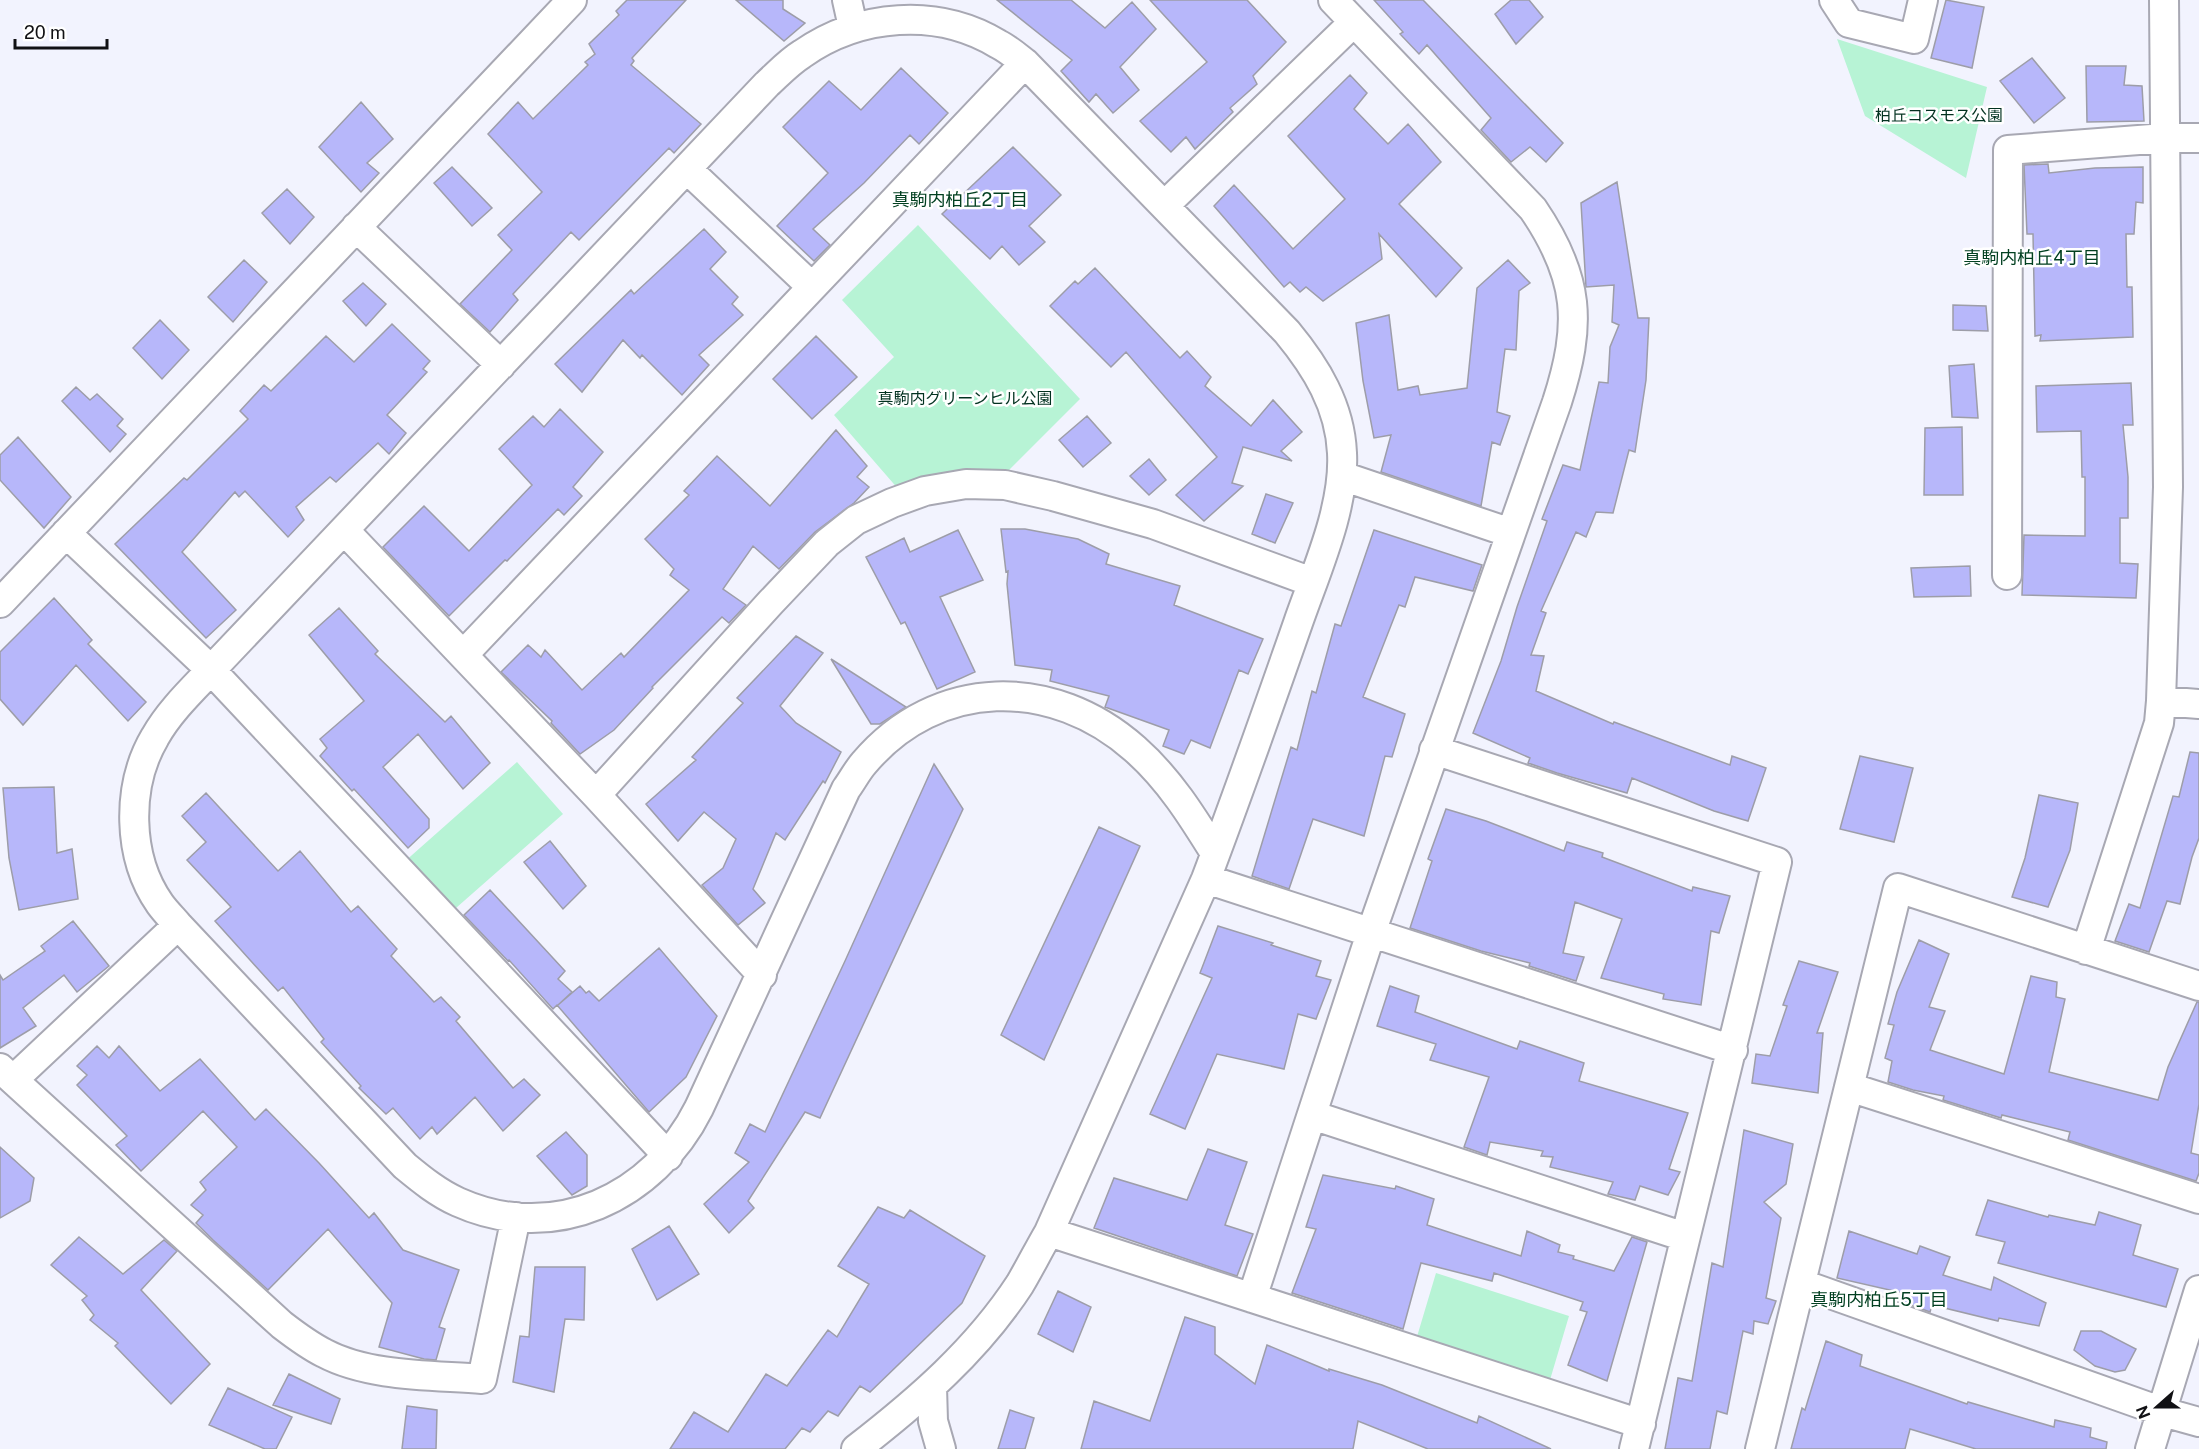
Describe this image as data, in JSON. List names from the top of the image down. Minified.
{"districts":["真駒内柏丘2丁目","真駒内柏丘4丁目","真駒内柏丘5丁目"],"parks":["柏丘コスモス公園","真駒内グリーンヒル公園"],"scale_bar":"20 m","north":"left"}
